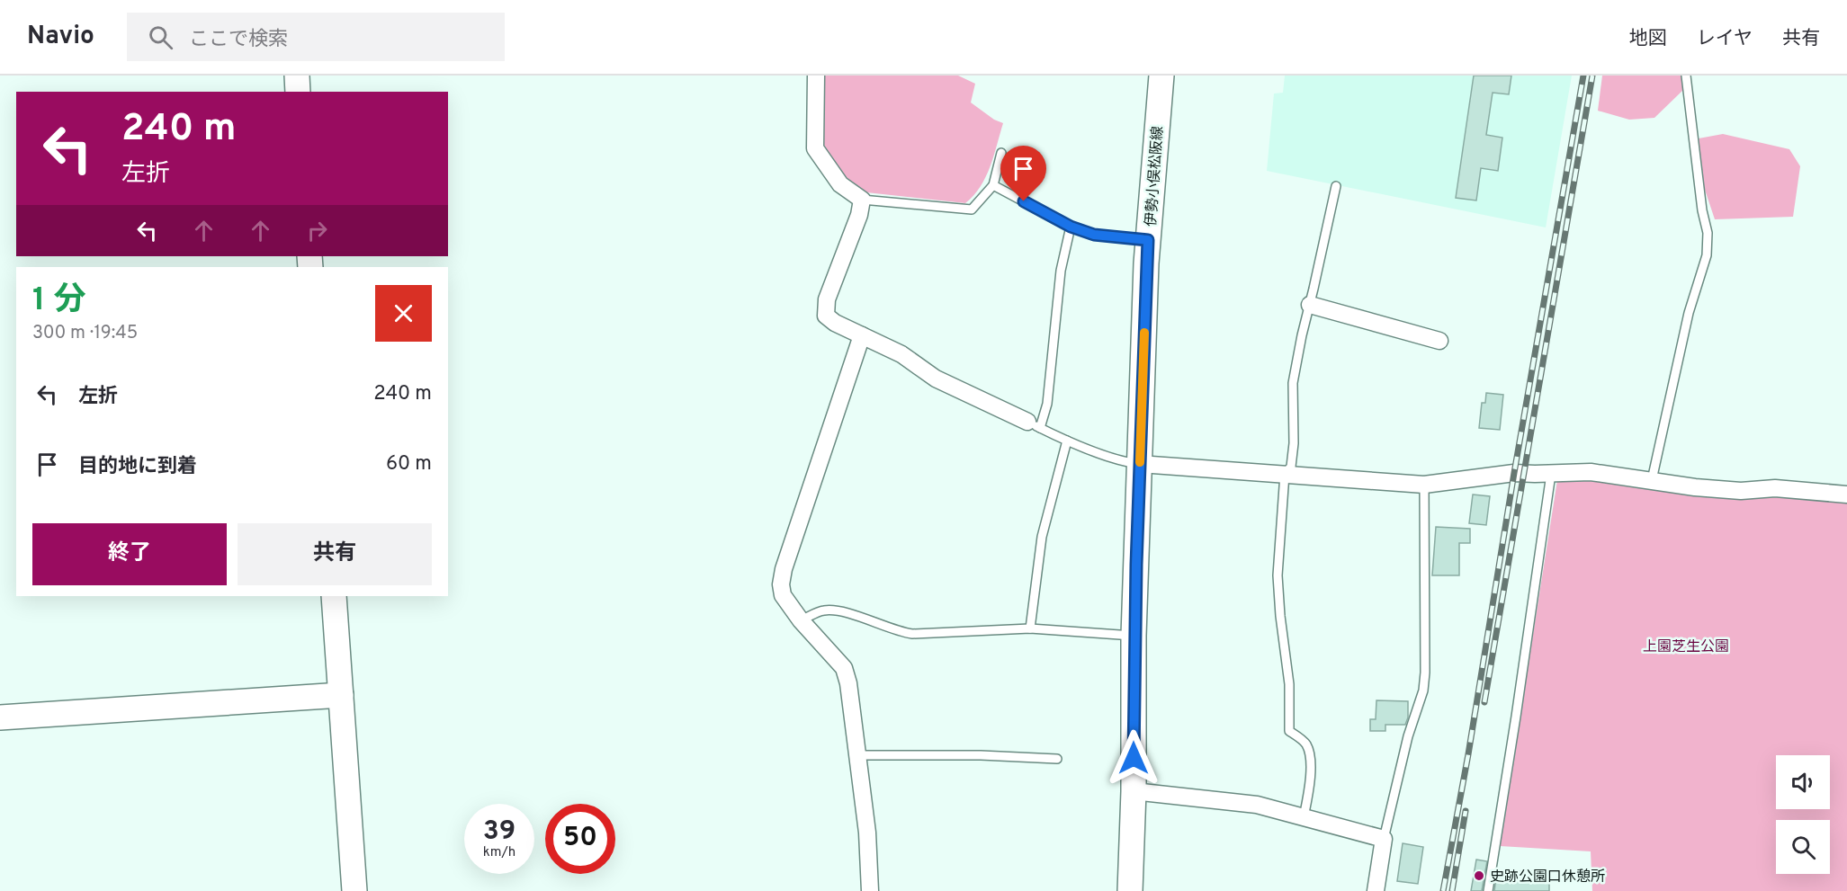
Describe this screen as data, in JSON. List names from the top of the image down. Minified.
{"streets":{"main road":["伊勢小俣松阪線"]},"parks":["上園芝生公園"],"places":["史跡公園口休憩所"],"page":{"header":"Navio","search":"ここで検索","nav":["地図","レイヤ","共有"],"turn":["240 m","左折"],"heading":["1 分","300 m · 19:45"],"list":[{"name":"左折","value":"240 m"},{"name":"目的地に到着","value":"60 m"}],"buttons":["終了","共有"],"speed":"39 km/h","limit":"50"}}
